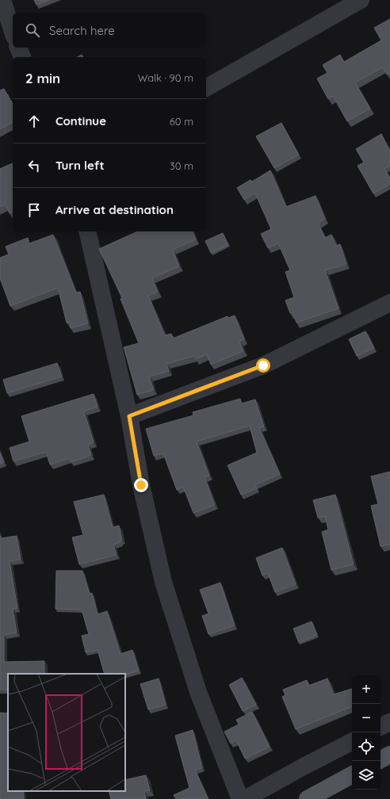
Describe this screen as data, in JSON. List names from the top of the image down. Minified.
{"page":{"search":"Search here","heading":["2 min","Walk · 90 m"],"list":[["Continue","60 m"],["Turn left","30 m"],"Arrive at destination"],"map_buttons":["+","−"]}}
